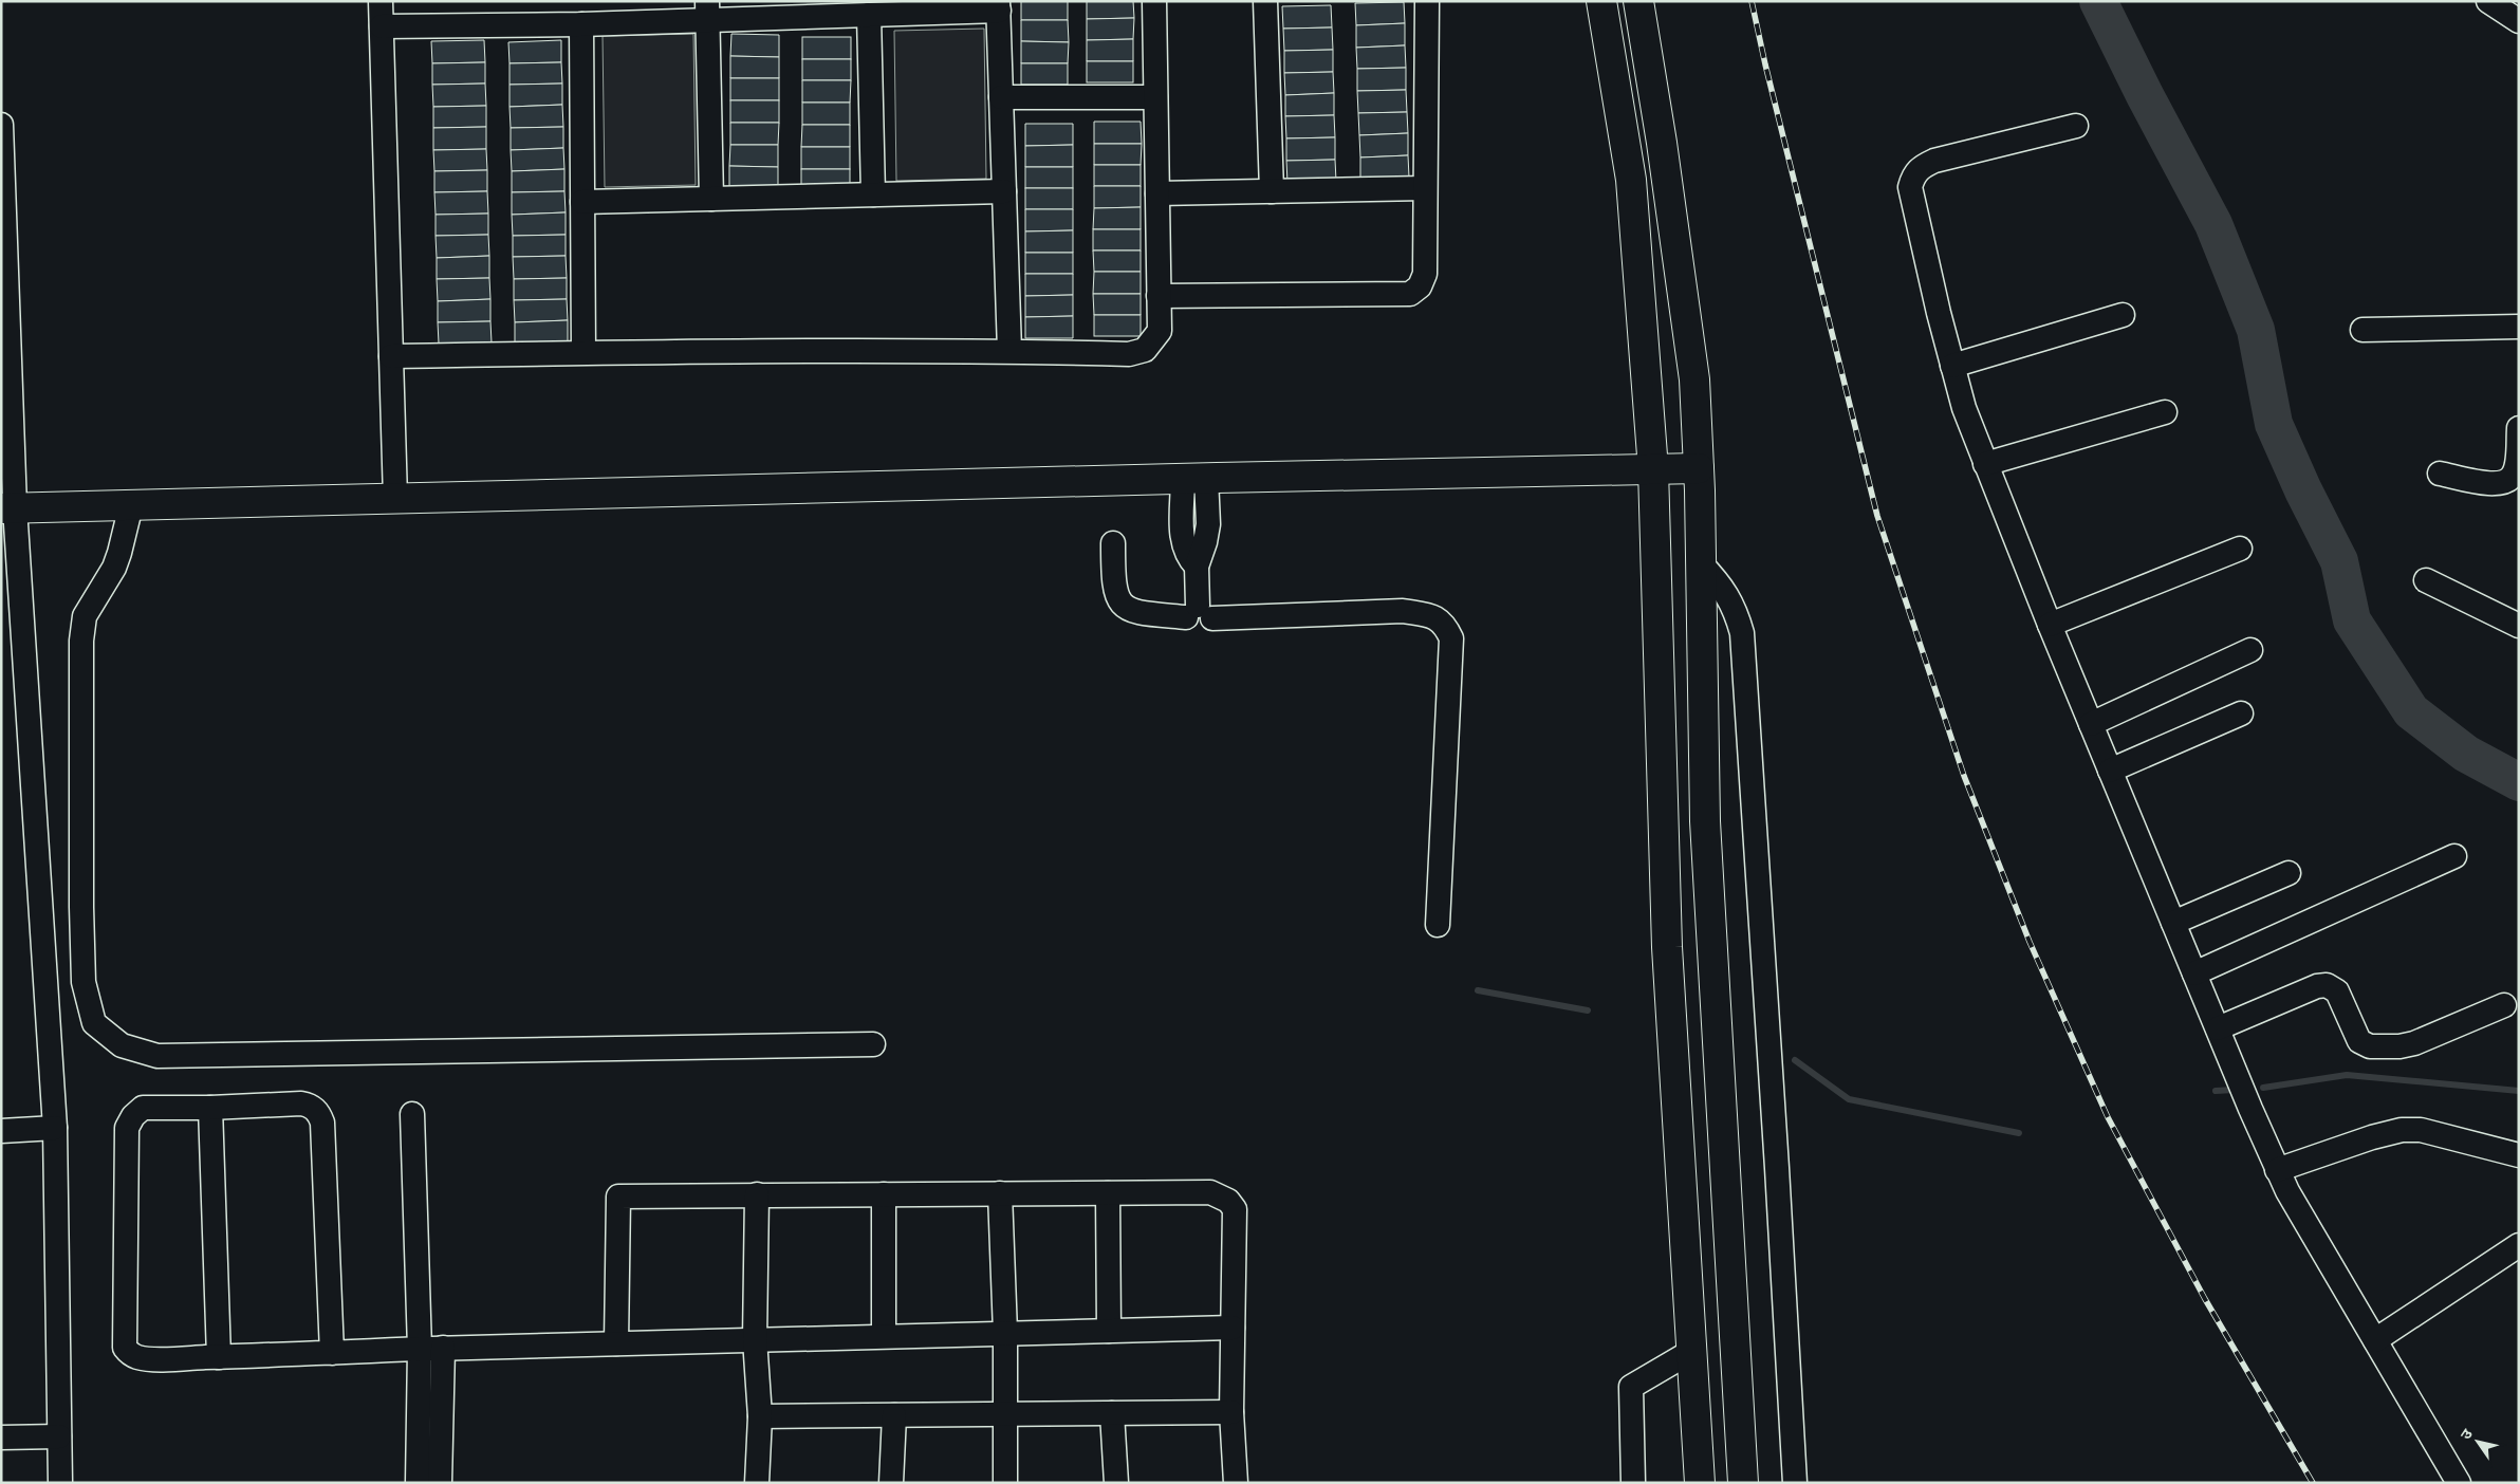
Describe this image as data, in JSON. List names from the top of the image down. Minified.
{"north":"top left"}
